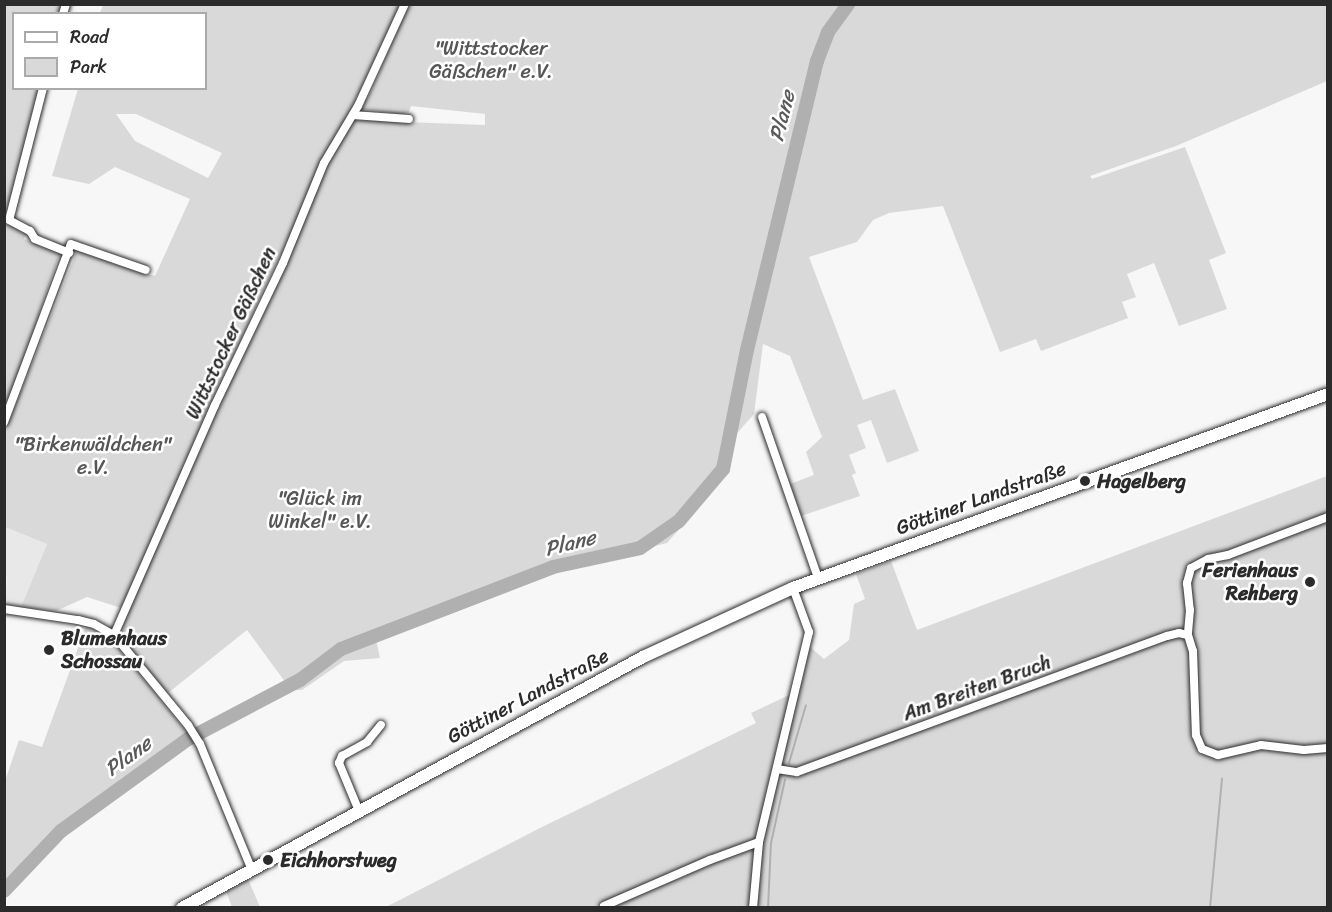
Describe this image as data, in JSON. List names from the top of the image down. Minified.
{"streets":{"street":["Wittstocker Gäßchen","Göttiner Landstraße","Am Breiten Bruch"]},"water":["Plane"],"parks":["\"Wittstocker Gäßchen\" e.V.","\"Birkenwäldchen\" e.V.","\"Glück im Winkel\" e.V."],"places":["Hagelberg","Ferienhaus Rehberg","Blumenhaus Schossau","Eichhorstweg"],"legend":["Road","Park"]}
